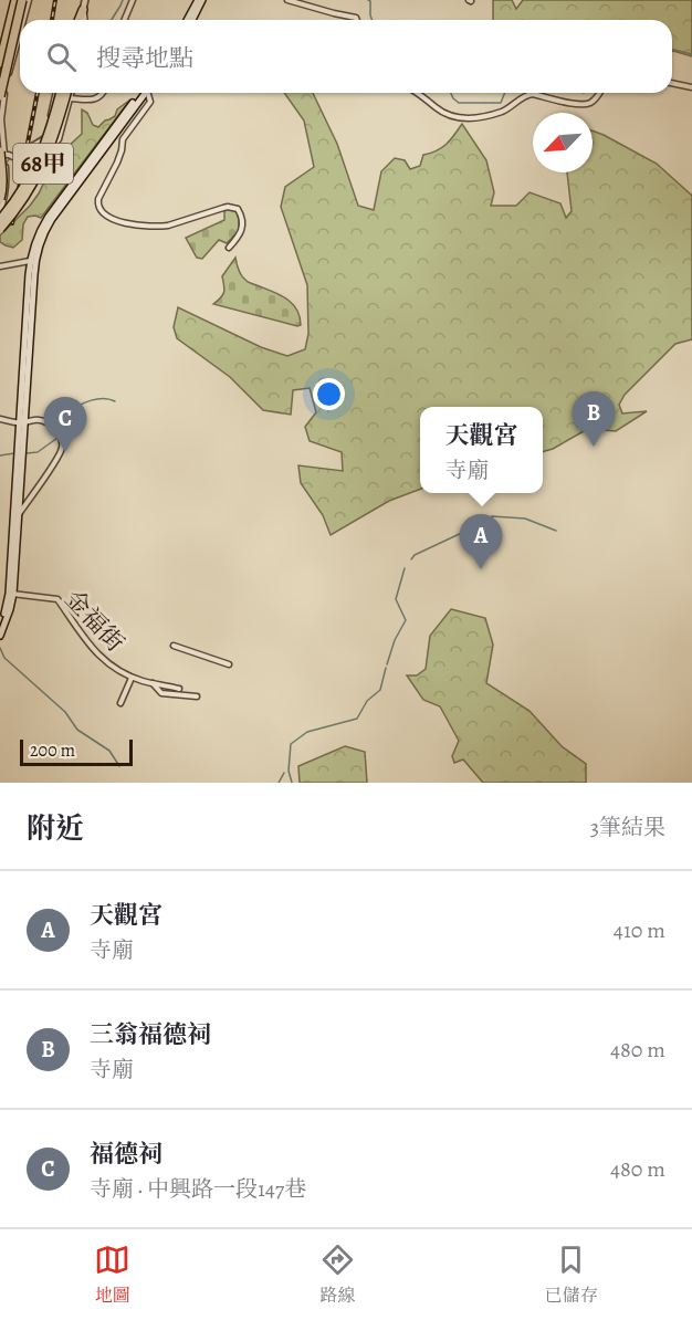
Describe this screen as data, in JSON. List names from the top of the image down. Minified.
{"streets":{"highway":["68甲"],"street":["金福街"]},"scale_bar":"200 m","north":"bottom left","page":{"search":"搜尋地點","pins":["B","C","A"],"popup":["天觀宮","寺廟"],"scale":"200 m","heading":["附近","3筆結果"],"list":[{"mark":"A","name":"天觀宮","note":"寺廟","value":"410 m"},{"mark":"B","name":"三翁福德祠","note":"寺廟","value":"480 m"},{"mark":"C","name":"福德祠","note":"寺廟 · 中興路一段147巷","value":"480 m"}],"nav":["地圖","路線","已儲存"]}}
